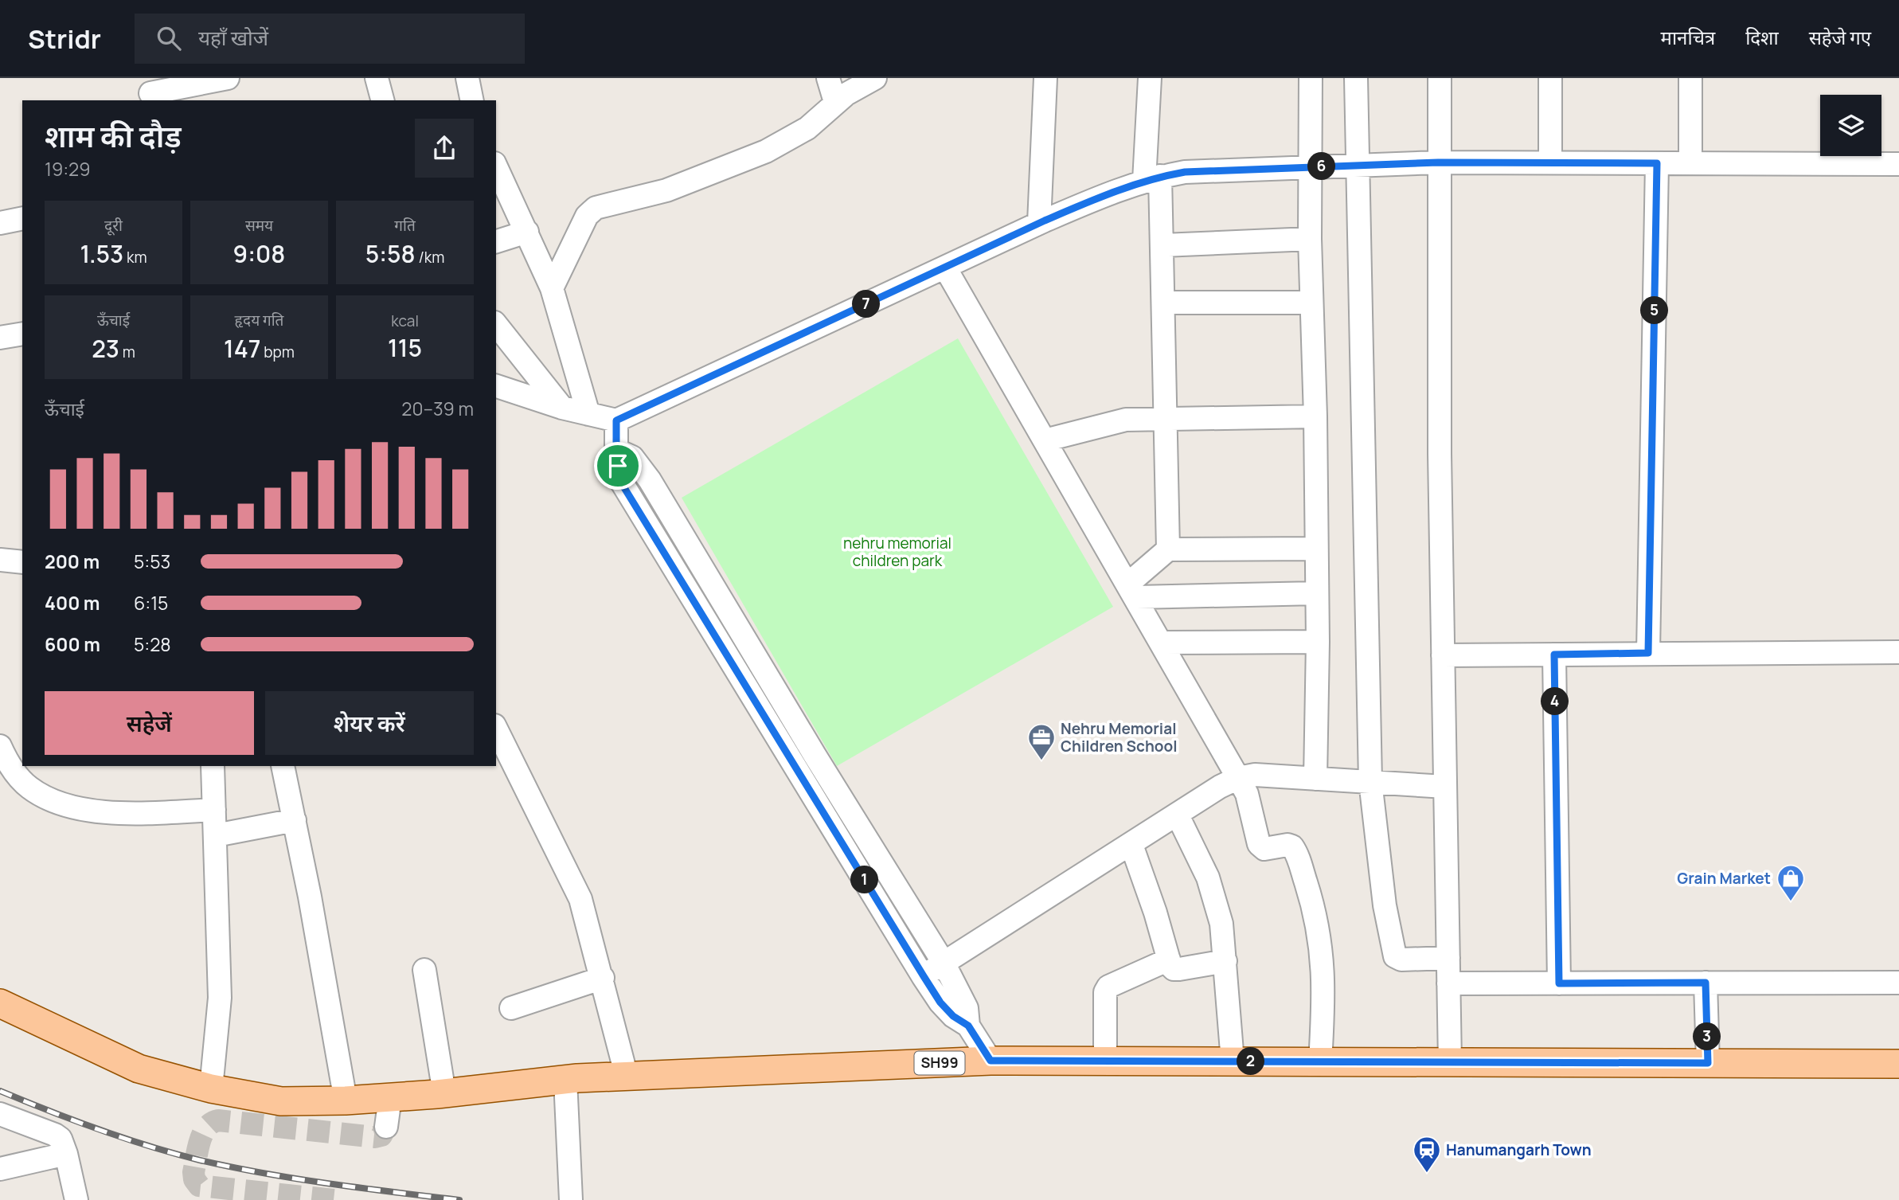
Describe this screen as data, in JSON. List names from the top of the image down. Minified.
{"streets":{"main road":["SH99"]},"parks":["nehru memorial children park"],"places":{"office":["Nehru Memorial Children School"],"shop":["Grain Market"],"station":["Hanumangarh Town"]},"page":{"header":"Stridr","search":"यहाँ खोजें","nav":["मानचित्र","दिशा","सहेजे गए"],"heading":["शाम की दौड़","19:29"],"pins":["6","7","5","4","1","3","2"],"stats":[["दूरी","1.53 km"],["समय","9:08"],["गति","5:58 /km"],["ऊँचाई","23 m"],["हृदय गति","147 bpm"],["kcal","115"]],"chart":["ऊँचाई","20–39 m"],"list":[{"name":"200 m","note":"5:53"},{"name":"400 m","note":"6:15"},{"name":"600 m","note":"5:28"}],"buttons":["सहेजें","शेयर करें"]}}
